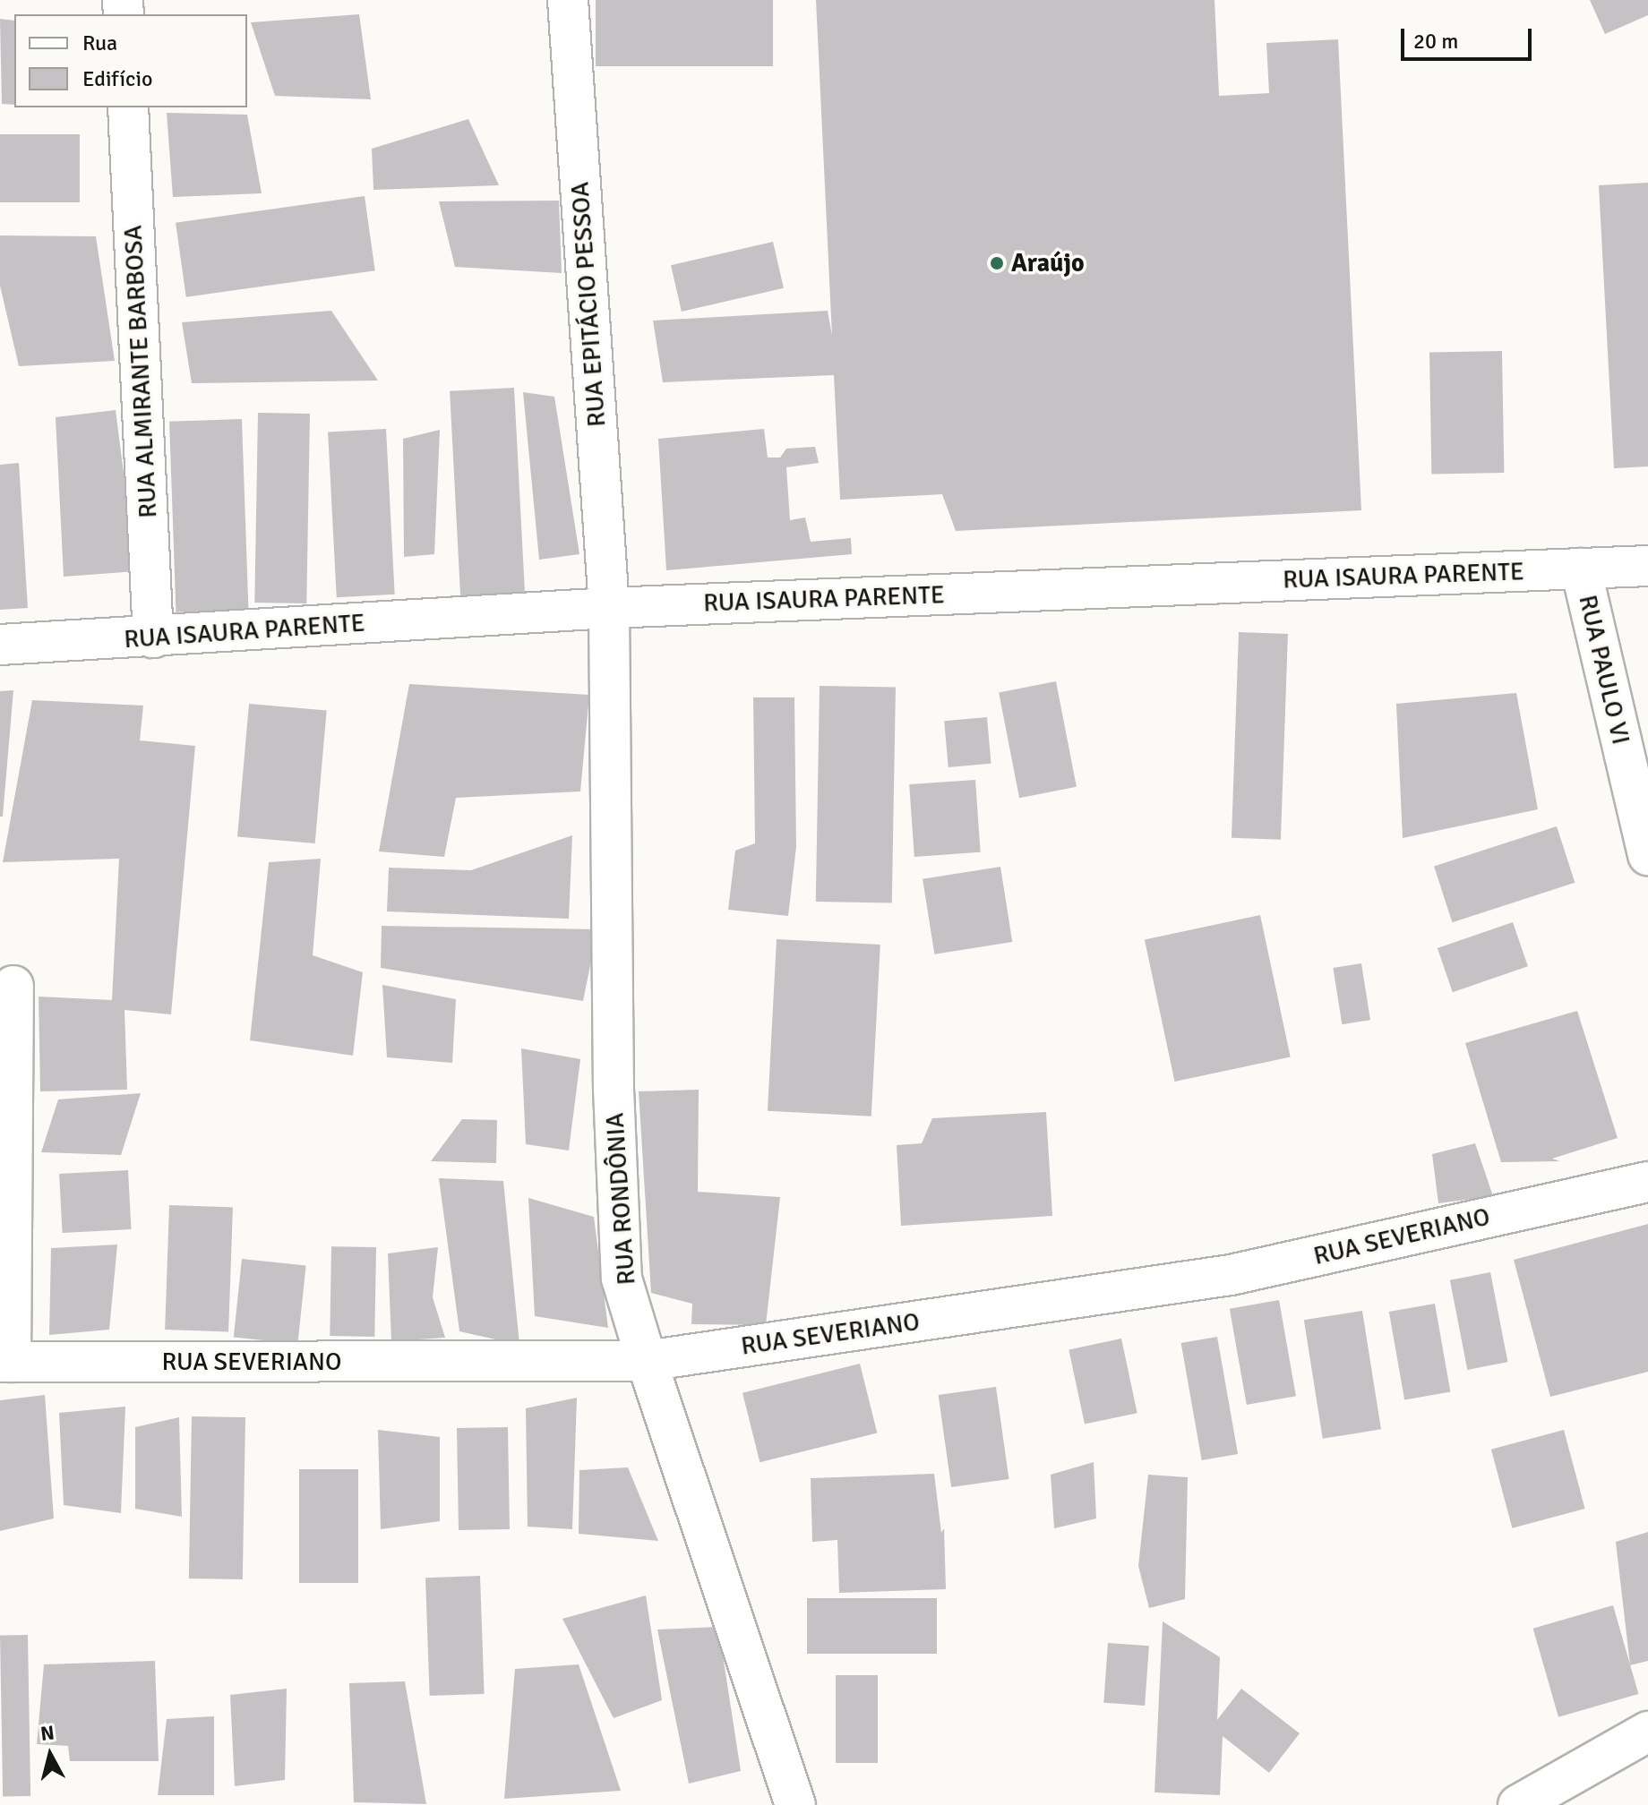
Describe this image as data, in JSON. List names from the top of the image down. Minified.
{"streets":{"street":["RUA EPITÁCIO PESSOA","RUA ALMIRANTE BARBOSA","RUA ISAURA PARENTE","RUA PAULO VI","RUA RONDÔNIA","RUA SEVERIANO"]},"crossings":[["RUA EPITÁCIO PESSOA","RUA ISAURA PARENTE"],["RUA EPITÁCIO PESSOA","RUA RONDÔNIA"],["RUA ALMIRANTE BARBOSA","RUA ISAURA PARENTE"],["RUA ISAURA PARENTE","RUA PAULO VI"],["RUA ISAURA PARENTE","RUA RONDÔNIA"],["RUA RONDÔNIA","RUA SEVERIANO"]],"places":["Araújo"],"legend":["Rua","Edifício"],"scale_bar":"20 m","north":"top"}
